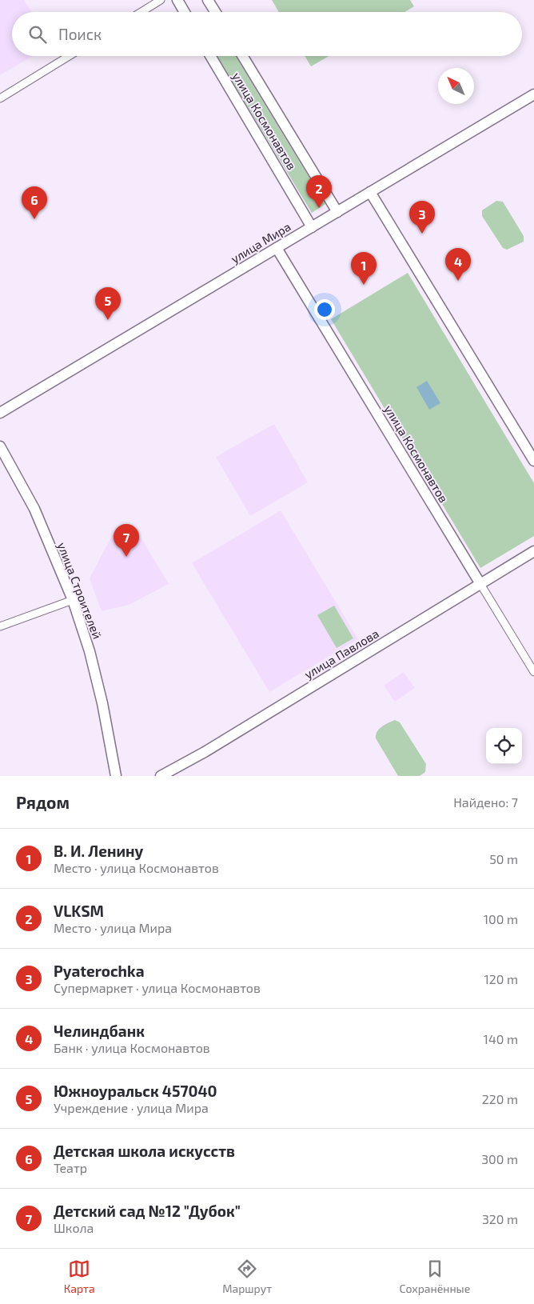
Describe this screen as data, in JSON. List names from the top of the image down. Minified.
{"streets":{"street":["улица Космонавтов","улица Мира","улица Строителей","улица Павлова"]},"crossings":[["улица Космонавтов","улица Мира"],["улица Космонавтов","улица Павлова"]],"north":"top left","page":{"search":"Поиск","pins":["2","6","3","4","1","5","7"],"heading":["Рядом","Найдено: 7"],"list":[{"mark":"1","name":"В. И. Ленину","note":"Место · улица Космонавтов","value":"50 m"},{"mark":"2","name":"VLKSM","note":"Место · улица Мира","value":"100 m"},{"mark":"3","name":"Pyaterochka","note":"Супермаркет · улица Космонавтов","value":"120 m"},{"mark":"4","name":"Челиндбанк","note":"Банк · улица Космонавтов","value":"140 m"},{"mark":"5","name":"Южноуральск 457040","note":"Учреждение · улица Мира","value":"220 m"},{"mark":"6","name":"Детская школа искусств","note":"Театр","value":"300 m"},{"mark":"7","name":"Детский сад №12 \"Дубок\"","note":"Школа","value":"320 m"}],"nav":["Карта","Маршрут","Сохранённые"]}}
